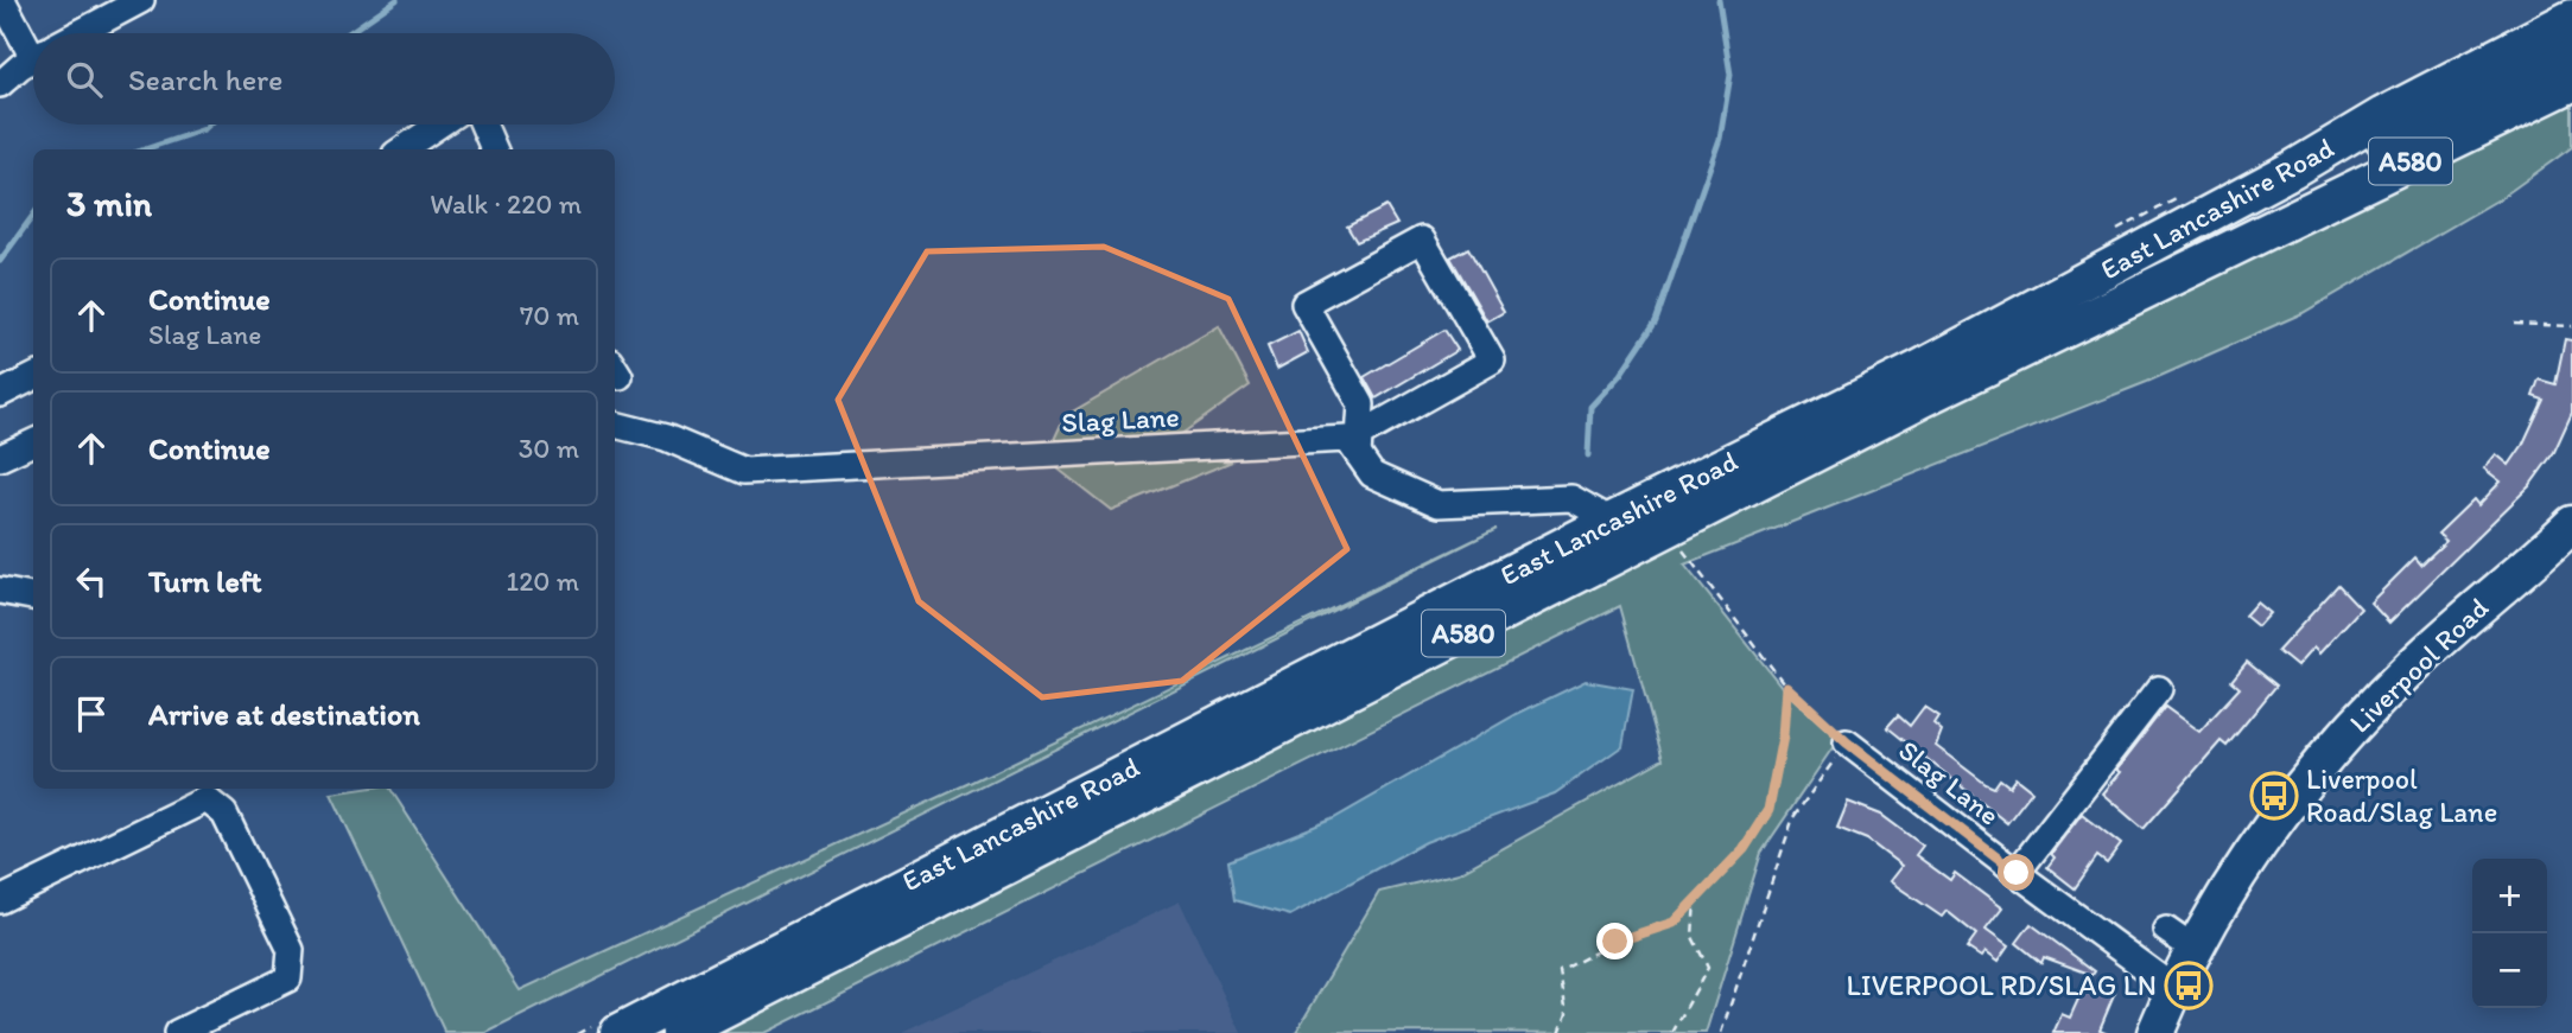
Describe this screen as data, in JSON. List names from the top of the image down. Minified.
{"streets":{"highway":["A580","East Lancashire Road","Liverpool Road"],"street":["Slag Lane"]},"crossings":[["East Lancashire Road","Slag Lane"],["Slag Lane","Liverpool Road"]],"places":{"bus stop":["Liverpool Road/Slag Lane","LIVERPOOL RD/SLAG LN"]},"page":{"search":"Search here","heading":["3 min","Walk · 220 m"],"list":[["Continue","Slag Lane","70 m"],["Continue","30 m"],["Turn left","120 m"],"Arrive at destination"],"map_buttons":["+","−"]}}
